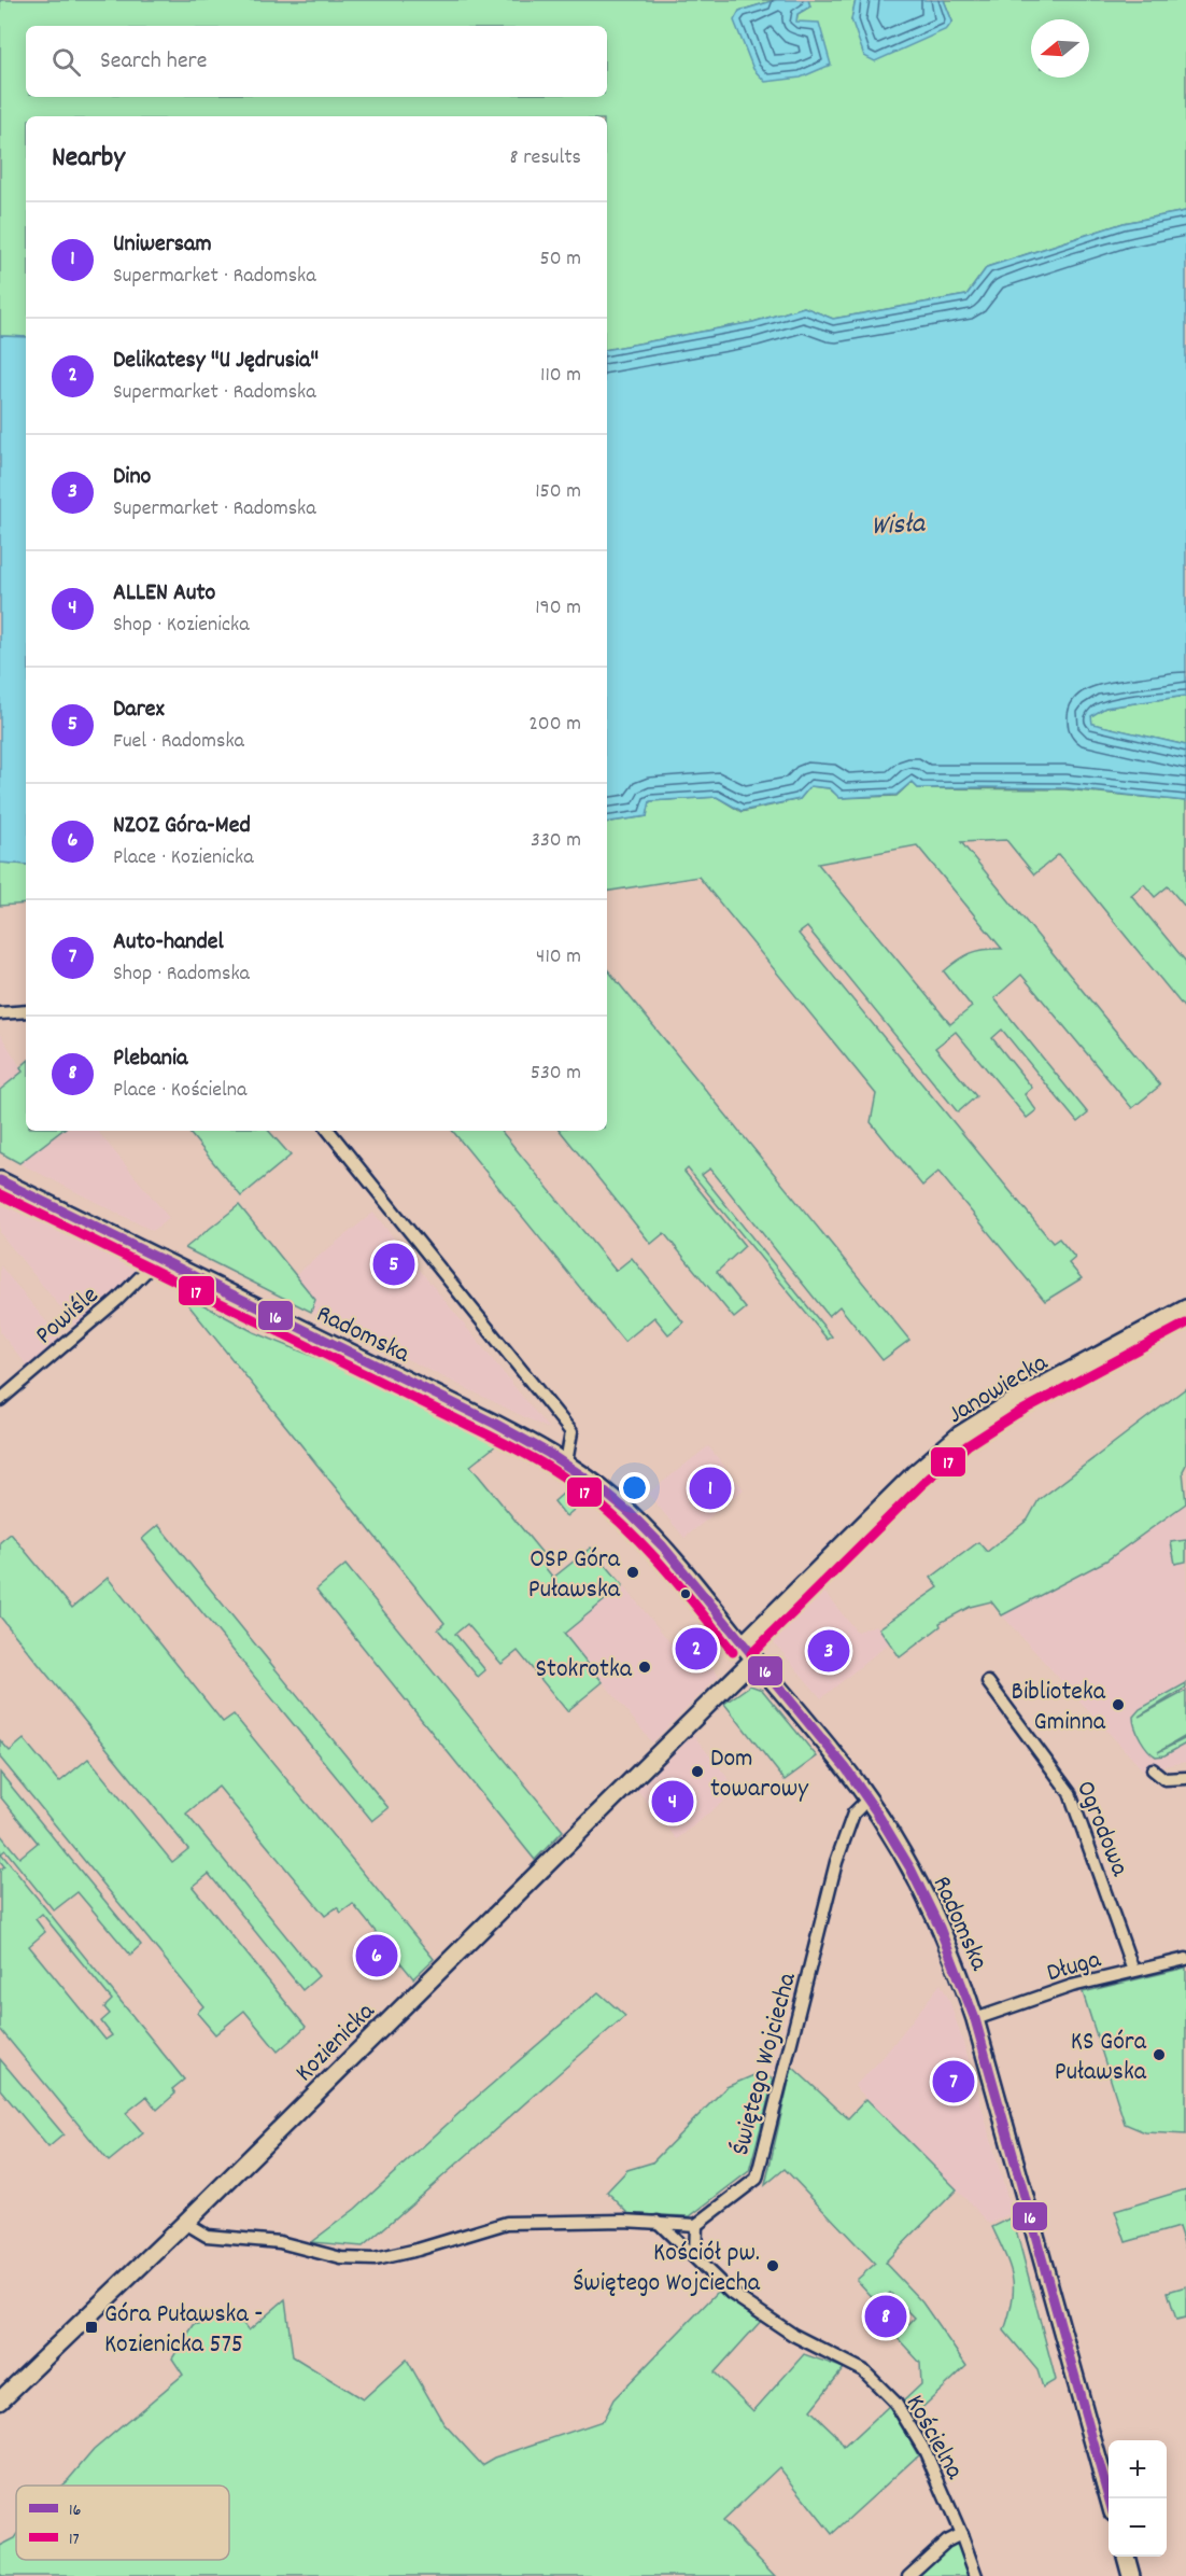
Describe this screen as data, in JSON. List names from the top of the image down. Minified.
{"streets":{"main road":["Radomska","Janowiecka","Kozienicka"],"street":["Powiśle","Ogrodowa","Długa","Świętego Wojciecha","Kościelna"]},"crossings":[["Powiśle","Radomska"],["Radomska","Janowiecka"],["Radomska","Długa"],["Radomska","Kozienicka"],["Radomska","Świętego Wojciecha"],["Ogrodowa","Długa"]],"water":["Wisła"],"places":{"other":["OSP Góra Puławska","Stokrotka","Biblioteka Gminna","Dom towarowy","KS Góra Puławska","Kościół pw. Świętego Wojciecha"],"transit":["Góra Puławska - Kozienicka 575"]},"lines":["transit line 16","transit line 17"],"legend":["16","17"],"north":"left","page":{"search":"Search here","heading":["Nearby","8 results"],"list":[{"mark":"1","name":"Uniwersam","note":"Supermarket · Radomska","value":"50 m"},{"mark":"2","name":"Delikatesy \"U Jędrusia\"","note":"Supermarket · Radomska","value":"110 m"},{"mark":"3","name":"Dino","note":"Supermarket · Radomska","value":"150 m"},{"mark":"4","name":"ALLEN Auto","note":"Shop · Kozienicka","value":"190 m"},{"mark":"5","name":"Darex","note":"Fuel · Radomska","value":"200 m"},{"mark":"6","name":"NZOZ Góra-Med","note":"Place · Kozienicka","value":"330 m"},{"mark":"7","name":"Auto-handel","note":"Shop · Radomska","value":"410 m"},{"mark":"8","name":"Plebania","note":"Place · Kościelna","value":"530 m"}],"pins":["5","1","2","3","4","6","7","8"],"map_buttons":["+","−"]}}
